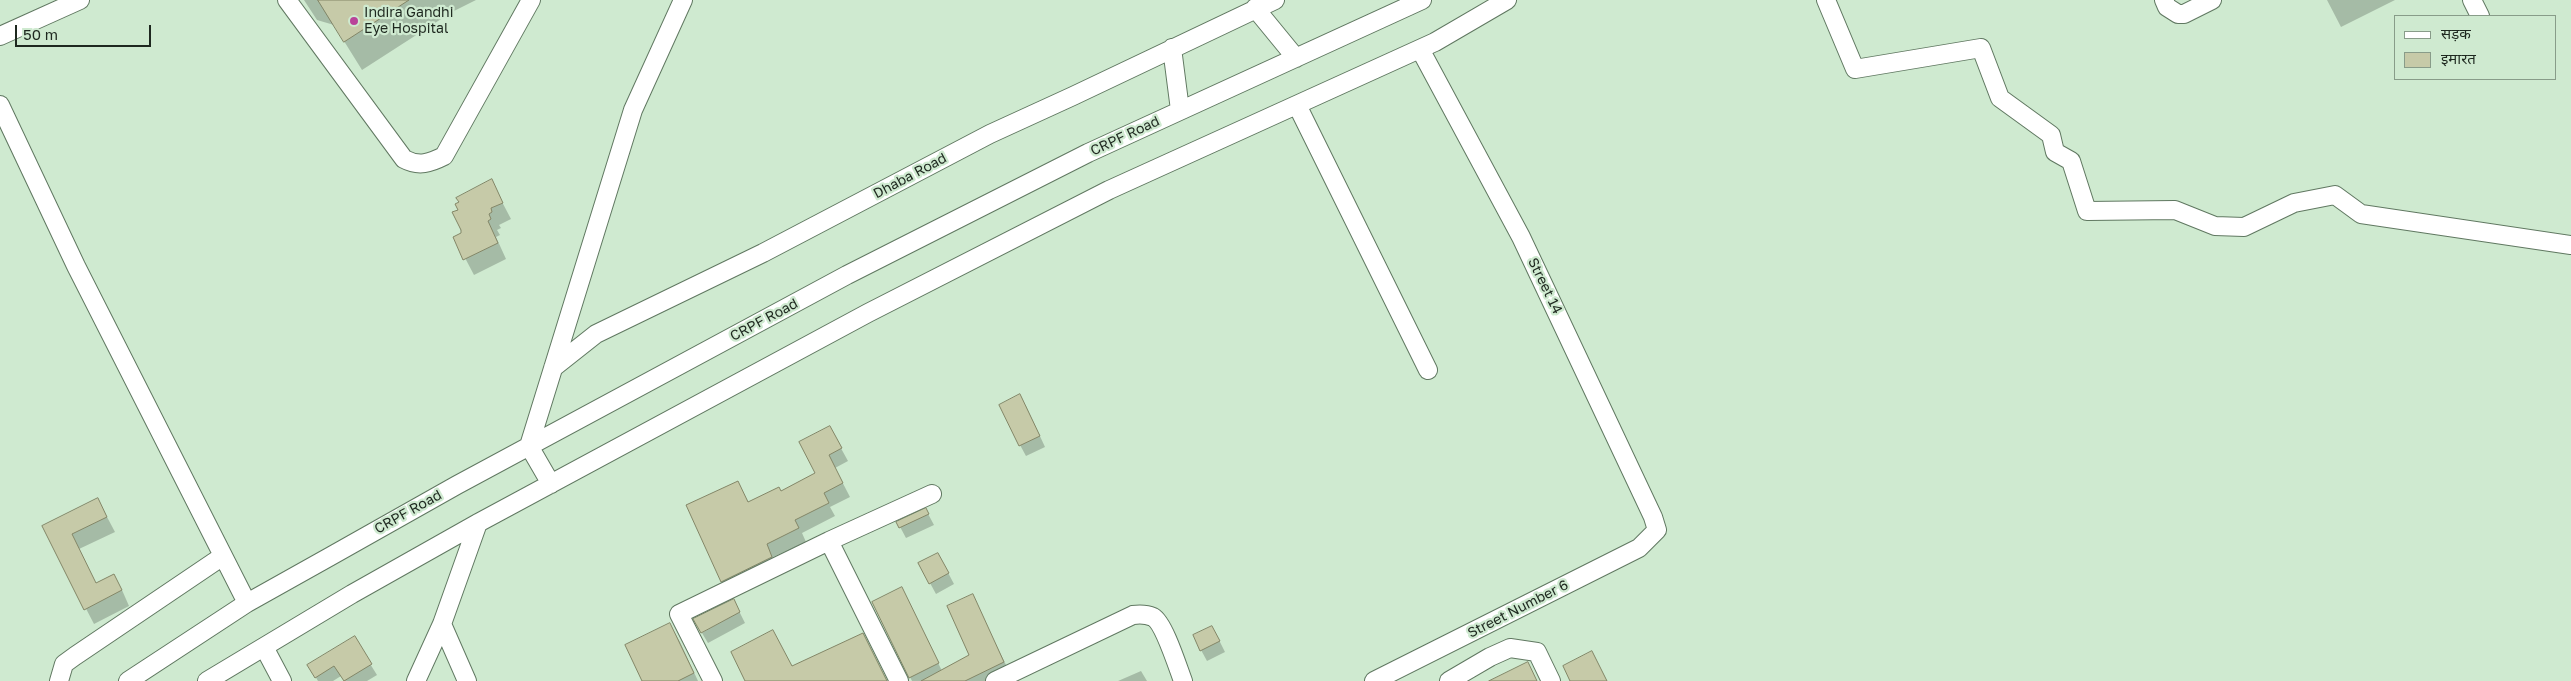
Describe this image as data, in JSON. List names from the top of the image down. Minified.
{"streets":{"street":["CRPF Road","Dhaba Road","Street 14","Street Number 6"]},"crossings":[["Street 14","Street Number 6"]],"places":["Indira Gandhi Eye Hospital"],"legend":["सड़क","इमारत"],"scale_bar":"50 m"}
